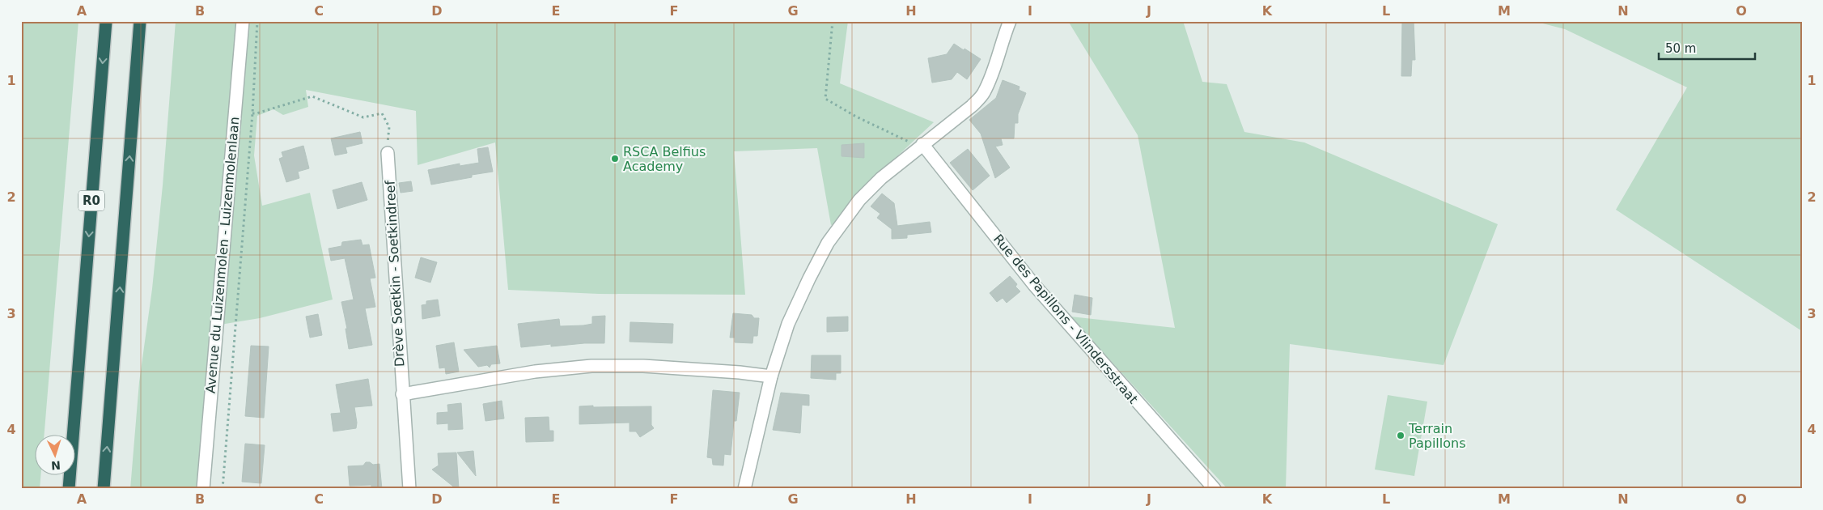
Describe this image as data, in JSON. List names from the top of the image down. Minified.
{"streets":{"highway":["R0"],"street":["Avenue du Luizenmolen - Luizenmolenlaan","Drève Soetkin - Soetkindreef","Rue des Papillons - Vlindersstraat"]},"places":["RSCA Belfius Academy","Terrain Papillons"],"scale_bar":"50 m","north":"bottom","grid":{"columns":["A","B","C","D","E","F","G","H","I","J","K","L","M","N","O"],"rows":["1","2","3","4"]}}
